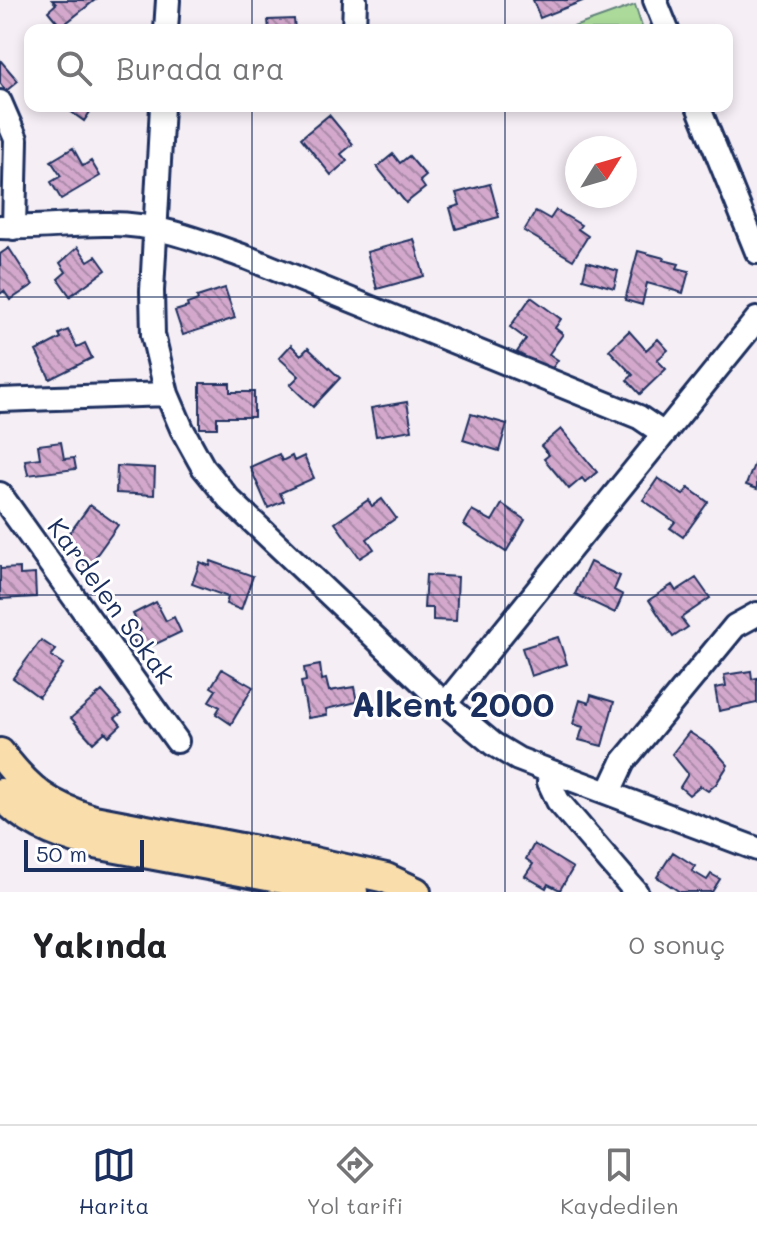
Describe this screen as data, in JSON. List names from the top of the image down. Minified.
{"streets":{"street":["Kardelen Sokak"]},"districts":["Alkent 2000"],"scale_bar":"50 m","north":"top right","page":{"search":"Burada ara","scale":"50 m","heading":["Yakında","0 sonuç"],"nav":["Harita","Yol tarifi","Kaydedilen"]}}
